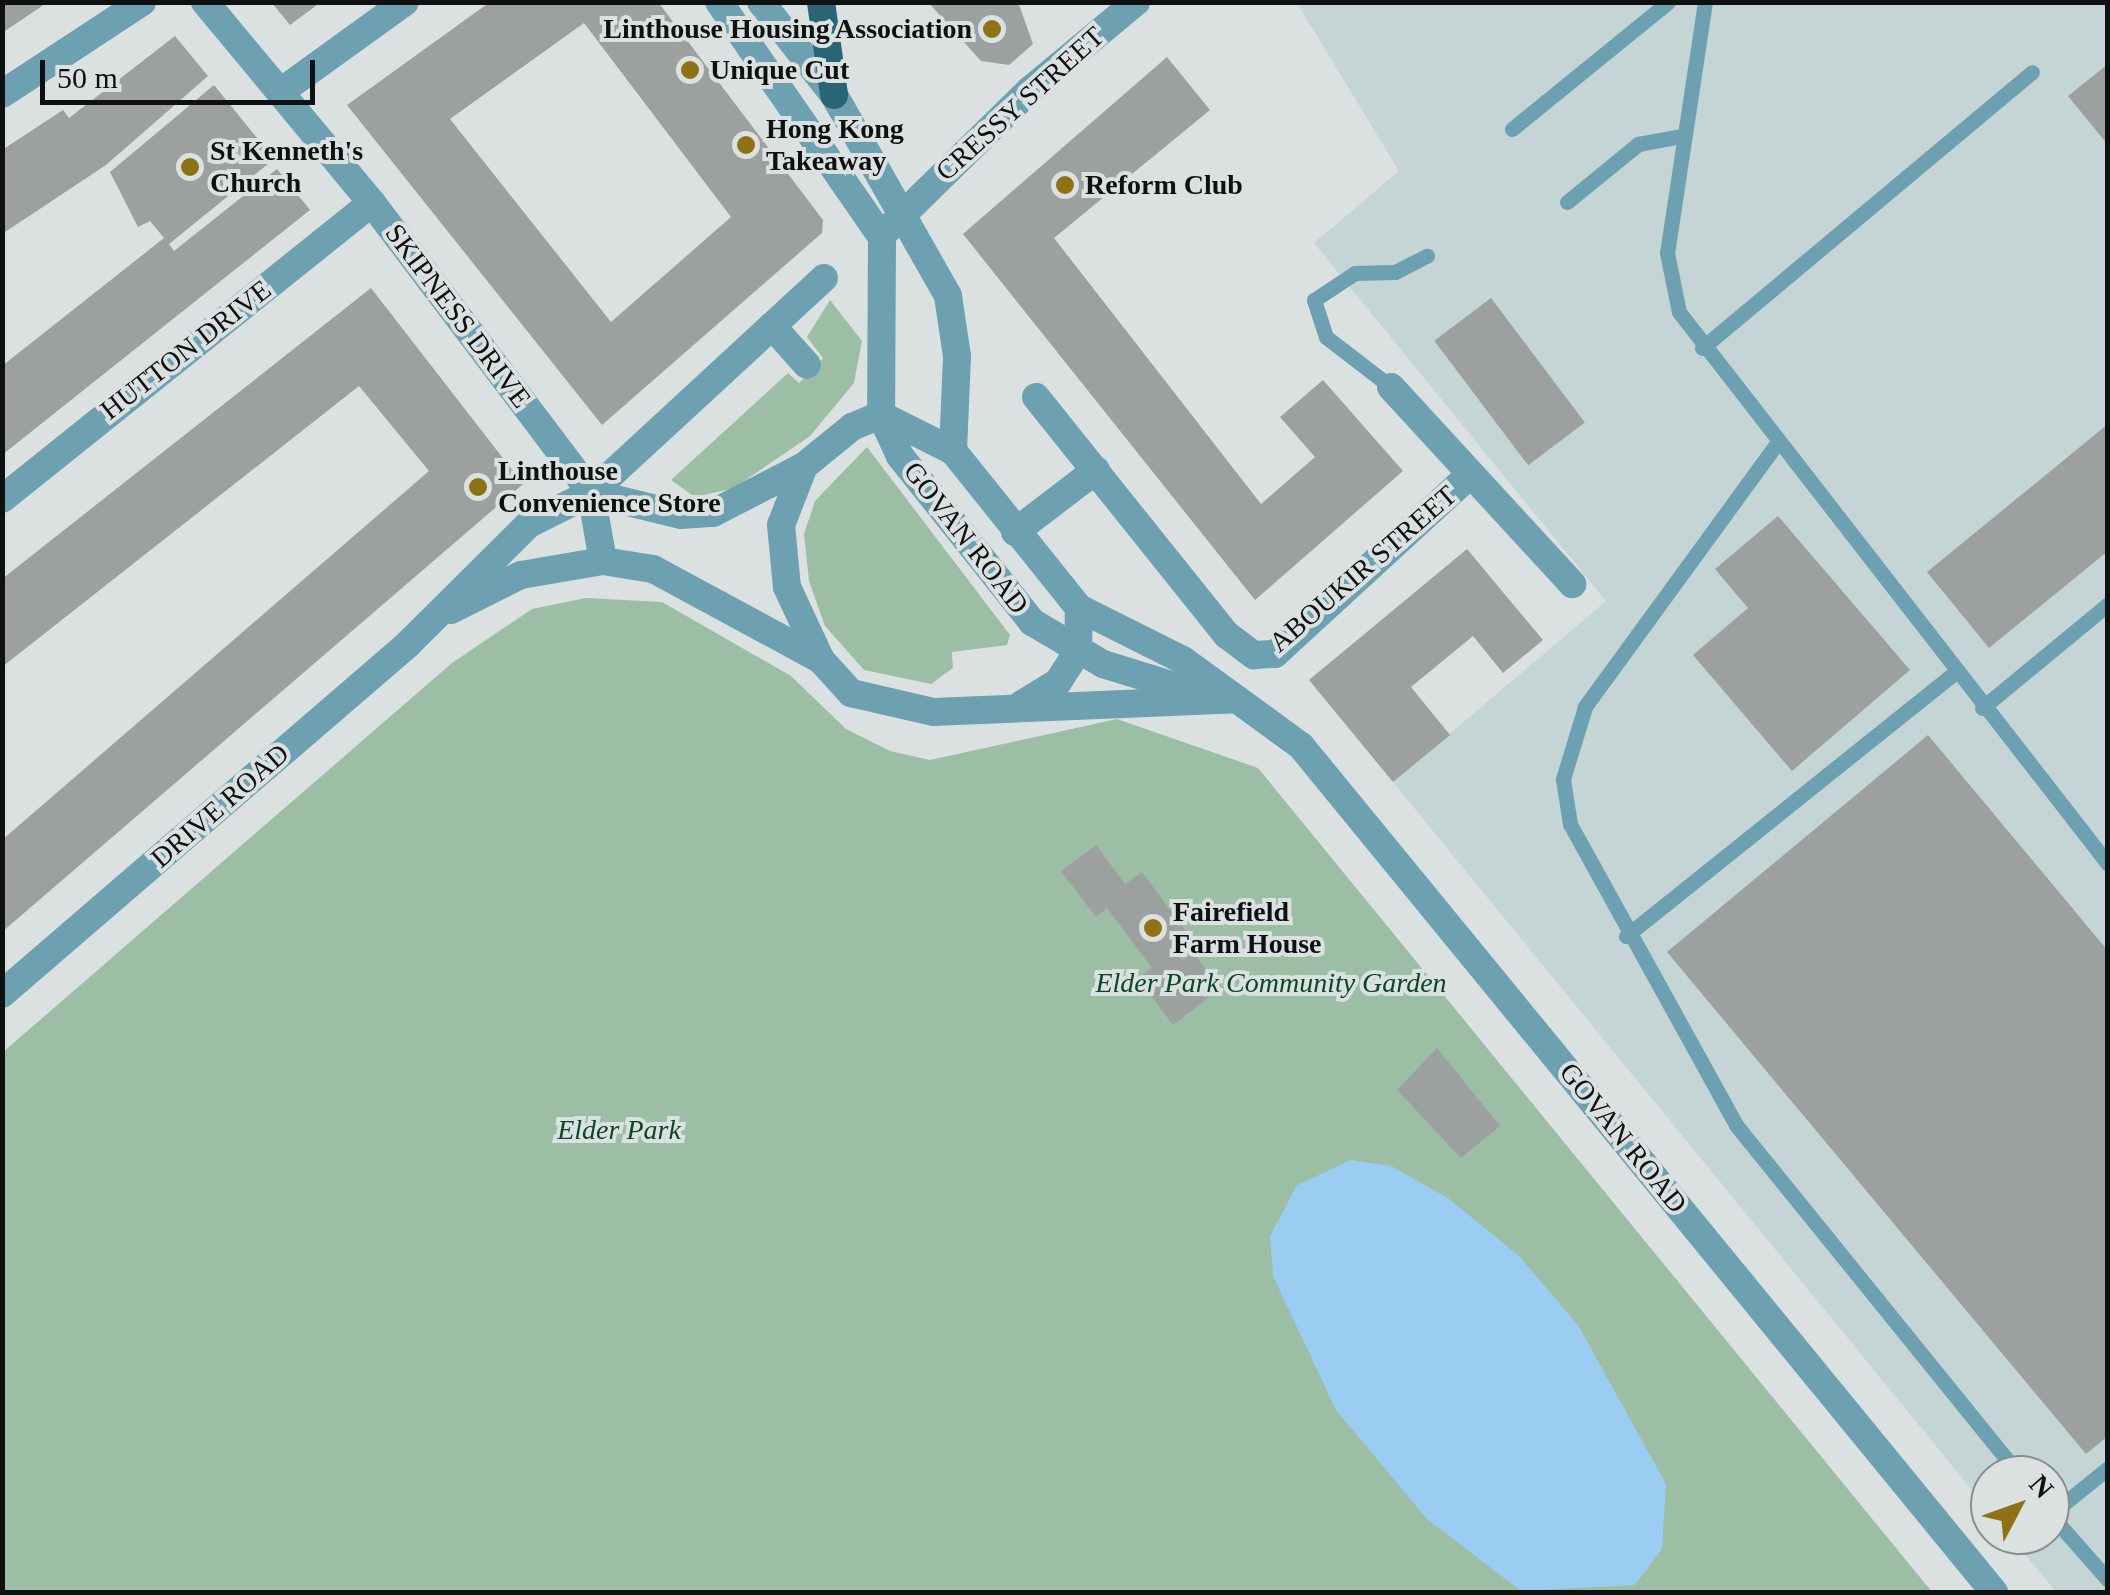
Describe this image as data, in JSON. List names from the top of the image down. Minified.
{"streets":{"street":["CRESSY STREET","SKIPNESS DRIVE","HUTTON DRIVE","GOVAN ROAD","ABOUKIR STREET","DRIVE ROAD"]},"crossings":[["CRESSY STREET","GOVAN ROAD"],["SKIPNESS DRIVE","HUTTON DRIVE"],["SKIPNESS DRIVE","DRIVE ROAD"],["GOVAN ROAD","ABOUKIR STREET"]],"parks":["Elder Park Community Garden","Elder Park"],"places":["Linthouse Housing Association","Unique Cut","Hong Kong Takeaway","St Kenneth's Church","Reform Club","Linthouse Convenience Store","Fairefield Farm House"],"scale_bar":"50 m","north":"top right"}
